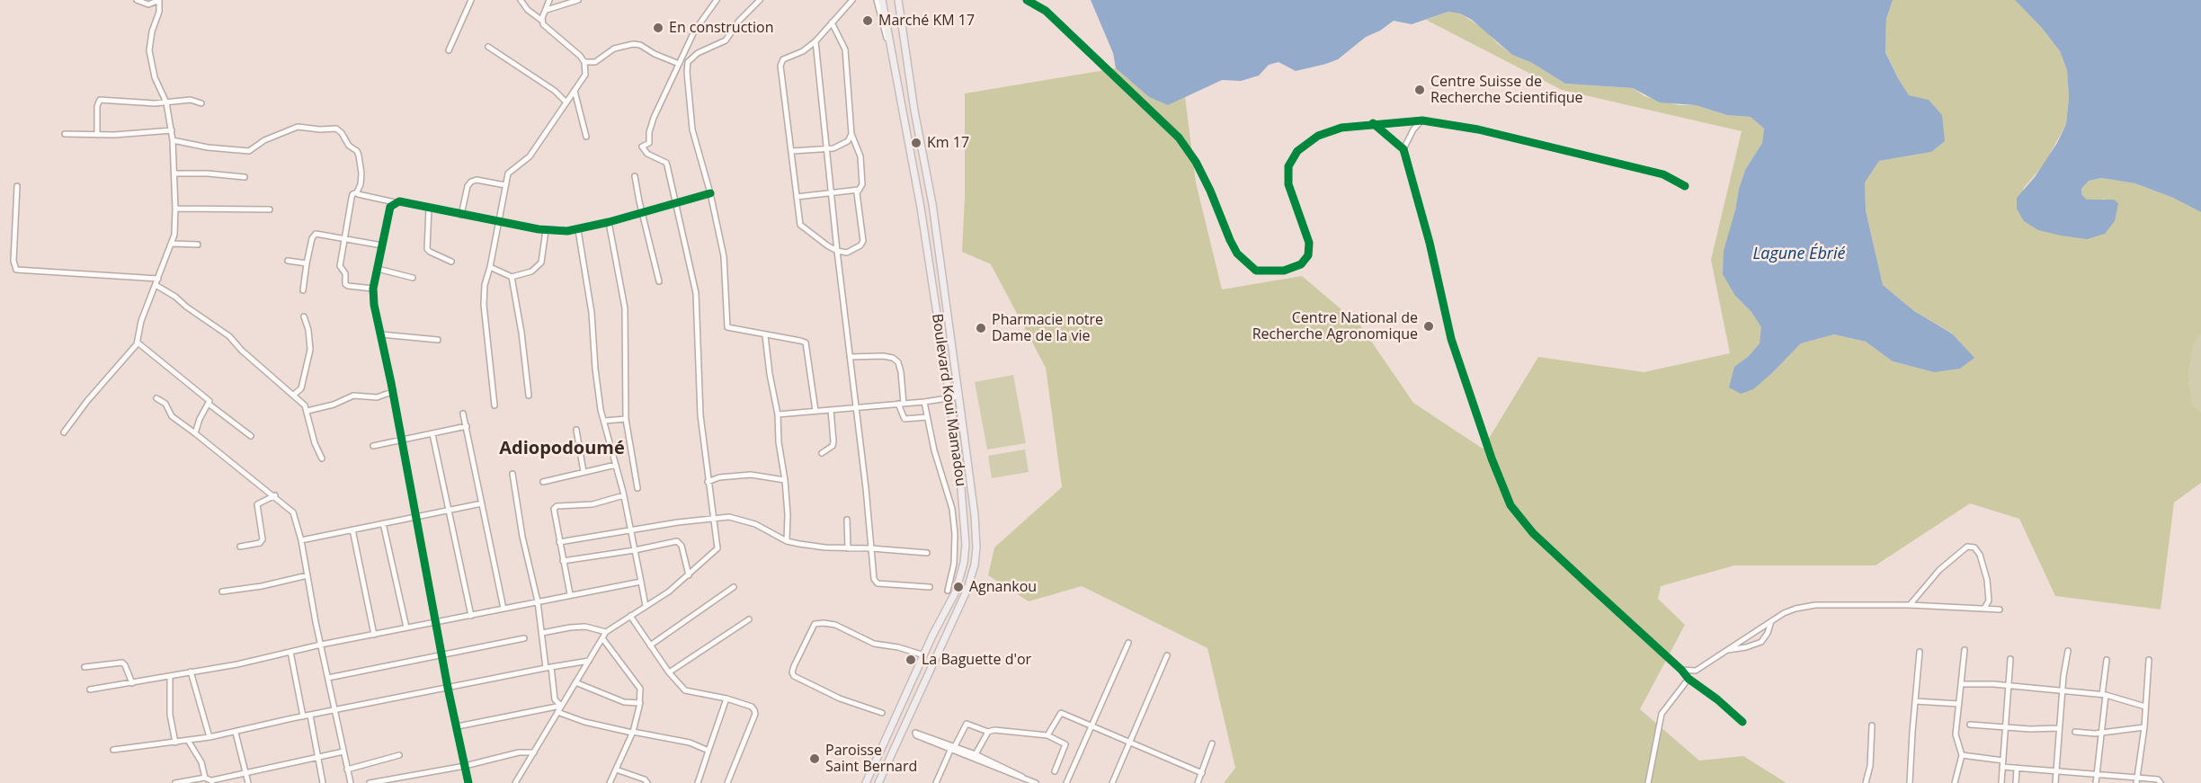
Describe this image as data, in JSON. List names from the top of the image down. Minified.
{"streets":{"main road":["Boulevard Koui Mamadou"]},"districts":["Adiopodoumé"],"water":["Lagune Ébrié"],"places":["Marché KM 17","En construction","Centre Suisse de Recherche Scientifique","Km 17","Centre National de Recherche Agronomique","Pharmacie notre Dame de la vie","Agnankou","La Baguette d'or","Paroisse Saint Bernard"]}
